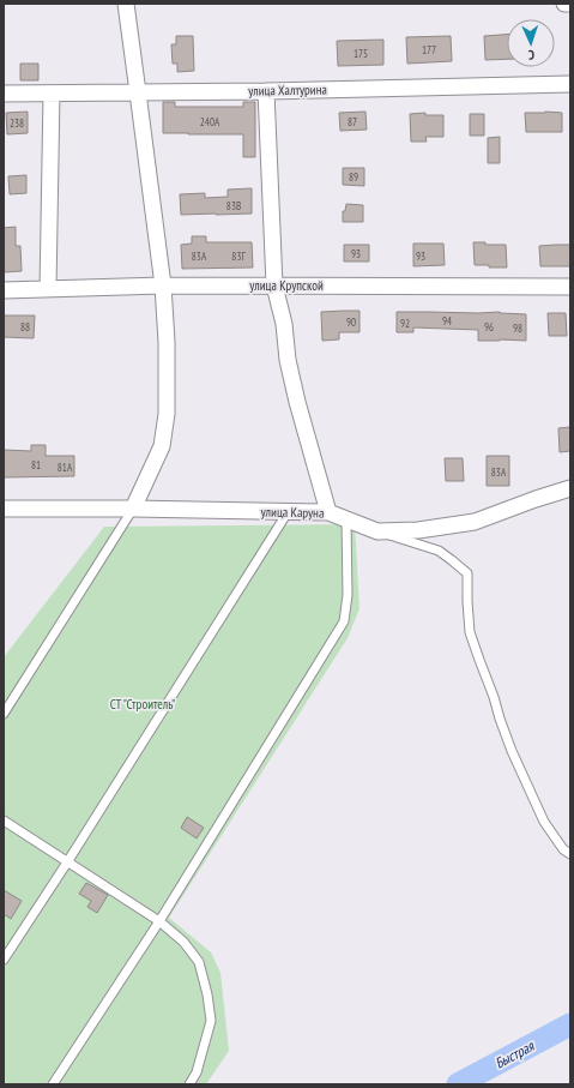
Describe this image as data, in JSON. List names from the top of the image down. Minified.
{"streets":{"street":["улица Халтурина","улица Крупской","улица Каруна"]},"water":["Быстрая"],"parks":["СТ \"Строитель\""],"house_numbers":["177","175","240А","87","238","89","83В","93","83А","83Г","93","94","90","92","88","96","98","81","81А","83А"],"north":"bottom"}
